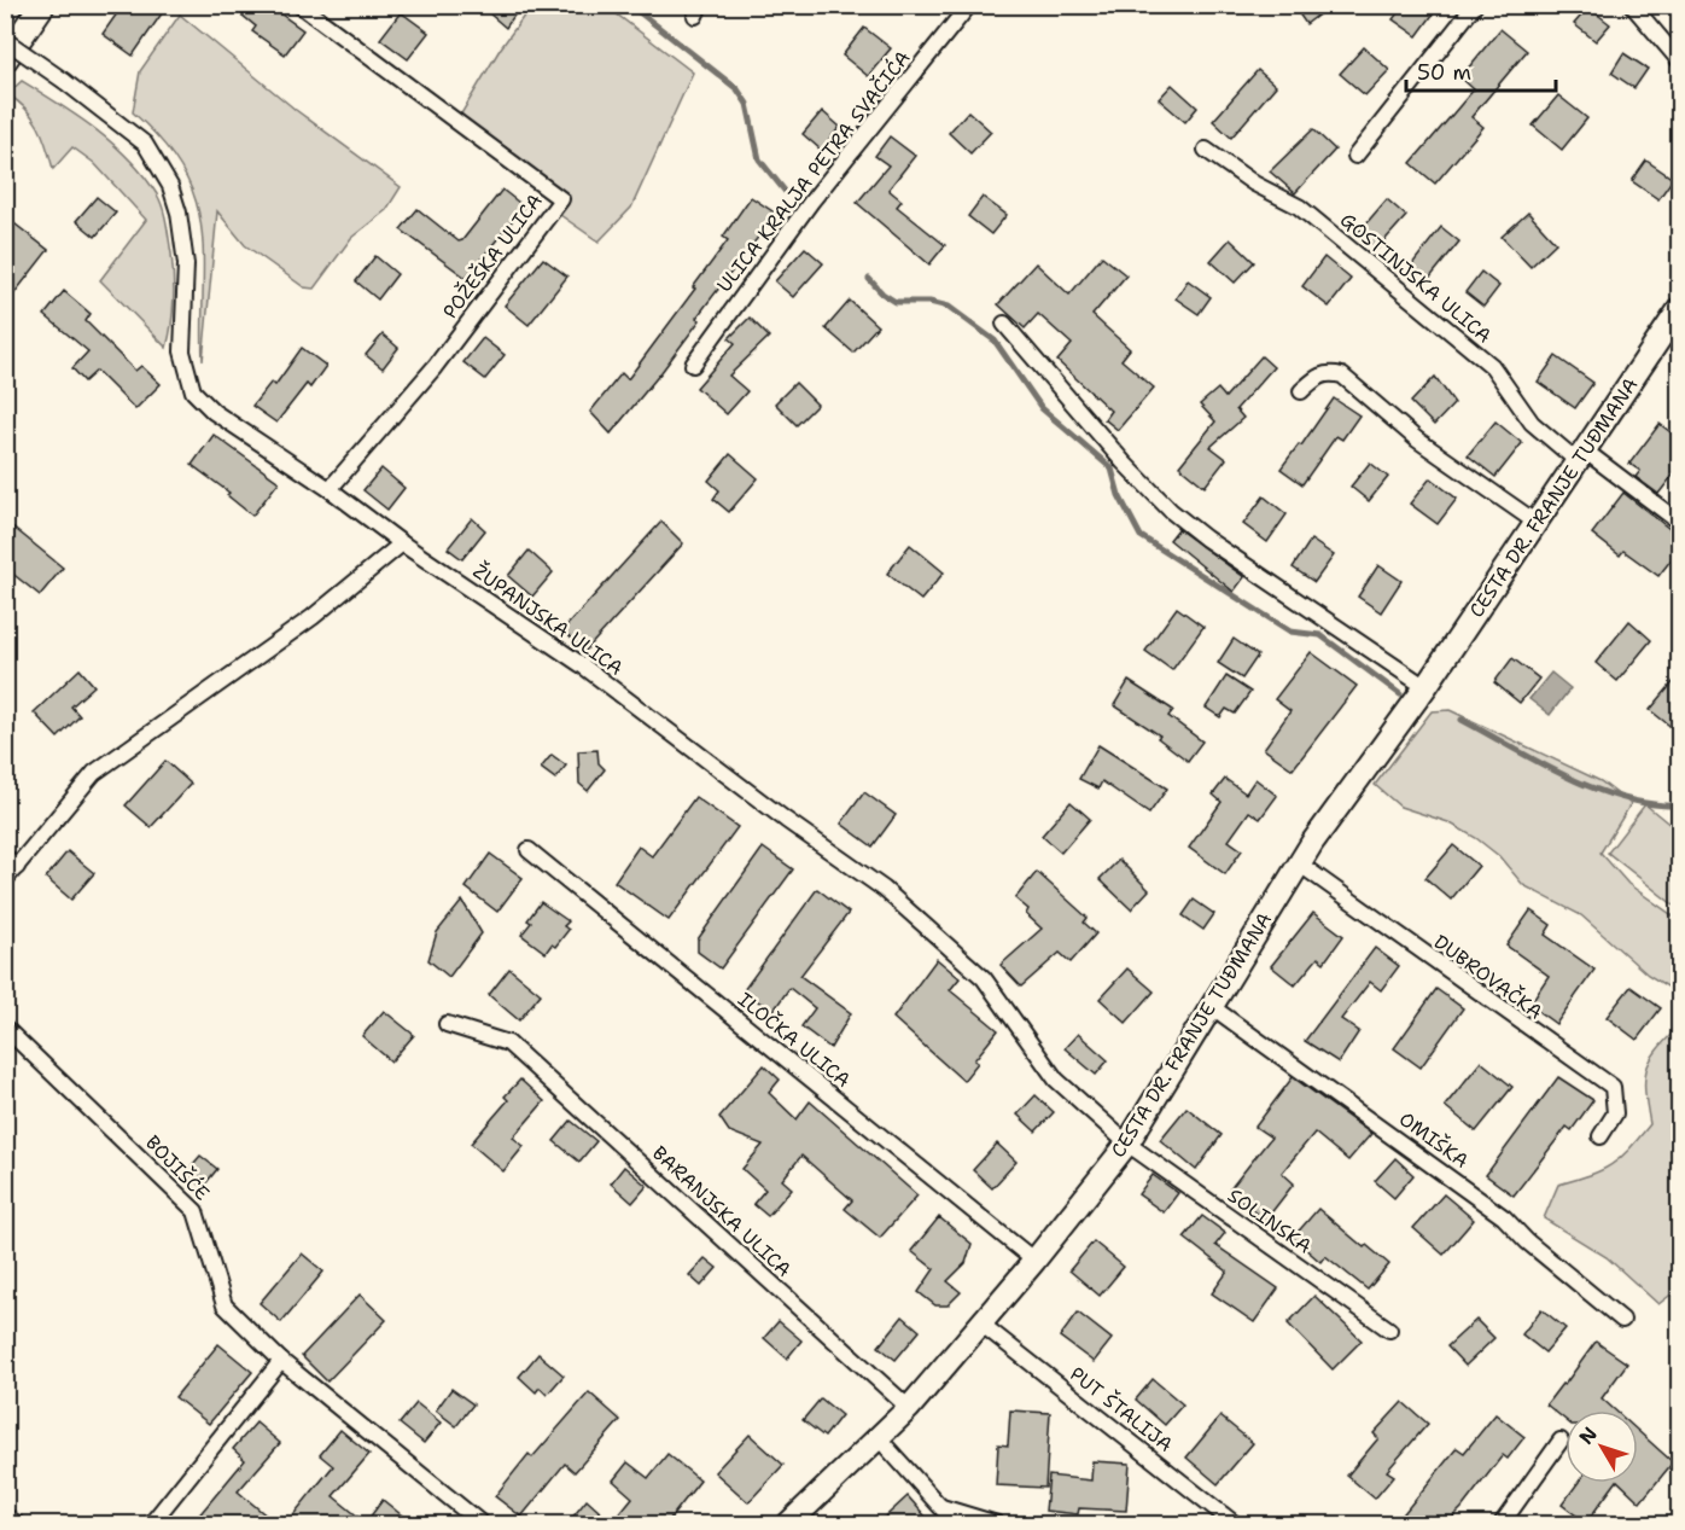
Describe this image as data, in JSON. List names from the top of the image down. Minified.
{"streets":{"main road":["CESTA DR. FRANJE TUĐMANA"],"street":["ULICA KRALJA PETRA SVAČIĆA","POŽEŠKA ULICA","GOSTINJSKA ULICA","ŽUPANJSKA ULICA","DUBROVAČKA","ILOČKA ULICA","OMIŠKA","BOJIŠĆE","BARANJSKA ULICA","SOLINSKA","PUT ŠTALIJA"]},"crossings":[["POŽEŠKA ULICA","ŽUPANJSKA ULICA"],["GOSTINJSKA ULICA","CESTA DR. FRANJE TUĐMANA"],["CESTA DR. FRANJE TUĐMANA","ŽUPANJSKA ULICA"],["CESTA DR. FRANJE TUĐMANA","DUBROVAČKA"],["CESTA DR. FRANJE TUĐMANA","ILOČKA ULICA"],["CESTA DR. FRANJE TUĐMANA","OMIŠKA"],["CESTA DR. FRANJE TUĐMANA","BARANJSKA ULICA"],["CESTA DR. FRANJE TUĐMANA","SOLINSKA"],["CESTA DR. FRANJE TUĐMANA","PUT ŠTALIJA"],["ŽUPANJSKA ULICA","SOLINSKA"]],"scale_bar":"50 m","north":"top left"}
